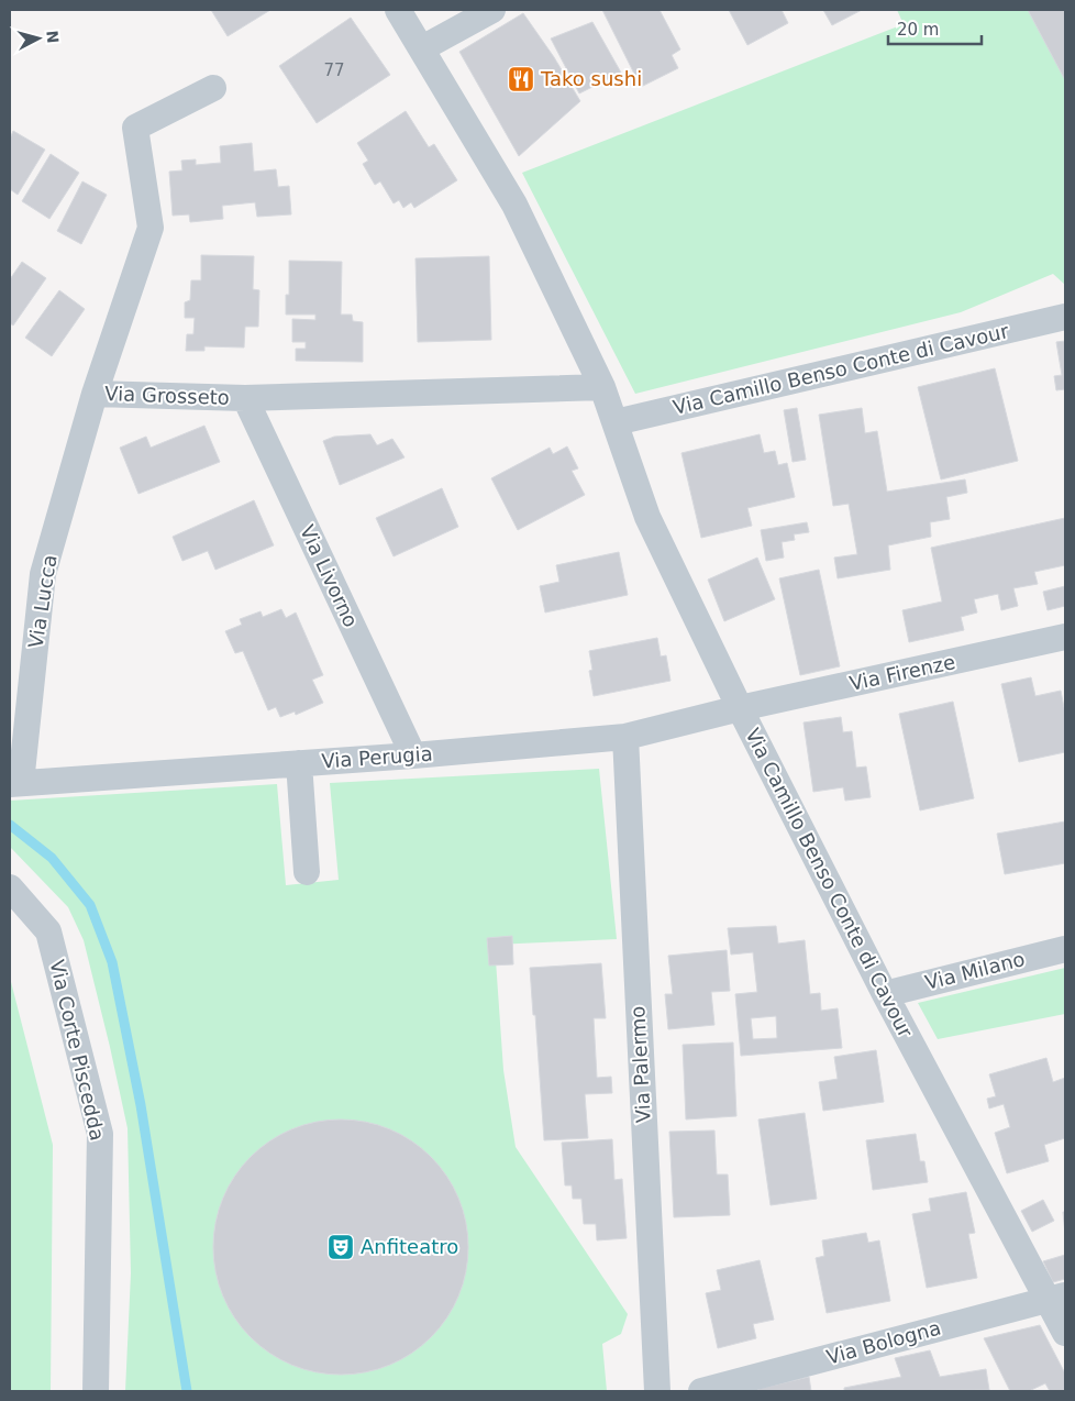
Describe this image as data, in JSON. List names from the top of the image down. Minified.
{"streets":{"street":["Via Camillo Benso Conte di Cavour","Via Grosseto","Via Livorno","Via Lucca","Via Firenze","Via Perugia","Via Milano","Via Corte Piscedda","Via Palermo","Via Bologna"]},"crossings":[["Via Camillo Benso Conte di Cavour","Via Grosseto"],["Via Camillo Benso Conte di Cavour","Via Firenze"],["Via Camillo Benso Conte di Cavour","Via Perugia"],["Via Camillo Benso Conte di Cavour","Via Milano"],["Via Camillo Benso Conte di Cavour","Via Bologna"],["Via Grosseto","Via Livorno"],["Via Grosseto","Via Lucca"],["Via Livorno","Via Perugia"],["Via Lucca","Via Perugia"],["Via Firenze","Via Perugia"],["Via Perugia","Via Palermo"]],"places":{"restaurant":["Tako sushi"],"theatre":["Anfiteatro"]},"house_numbers":["77"],"scale_bar":"20 m","north":"right"}
